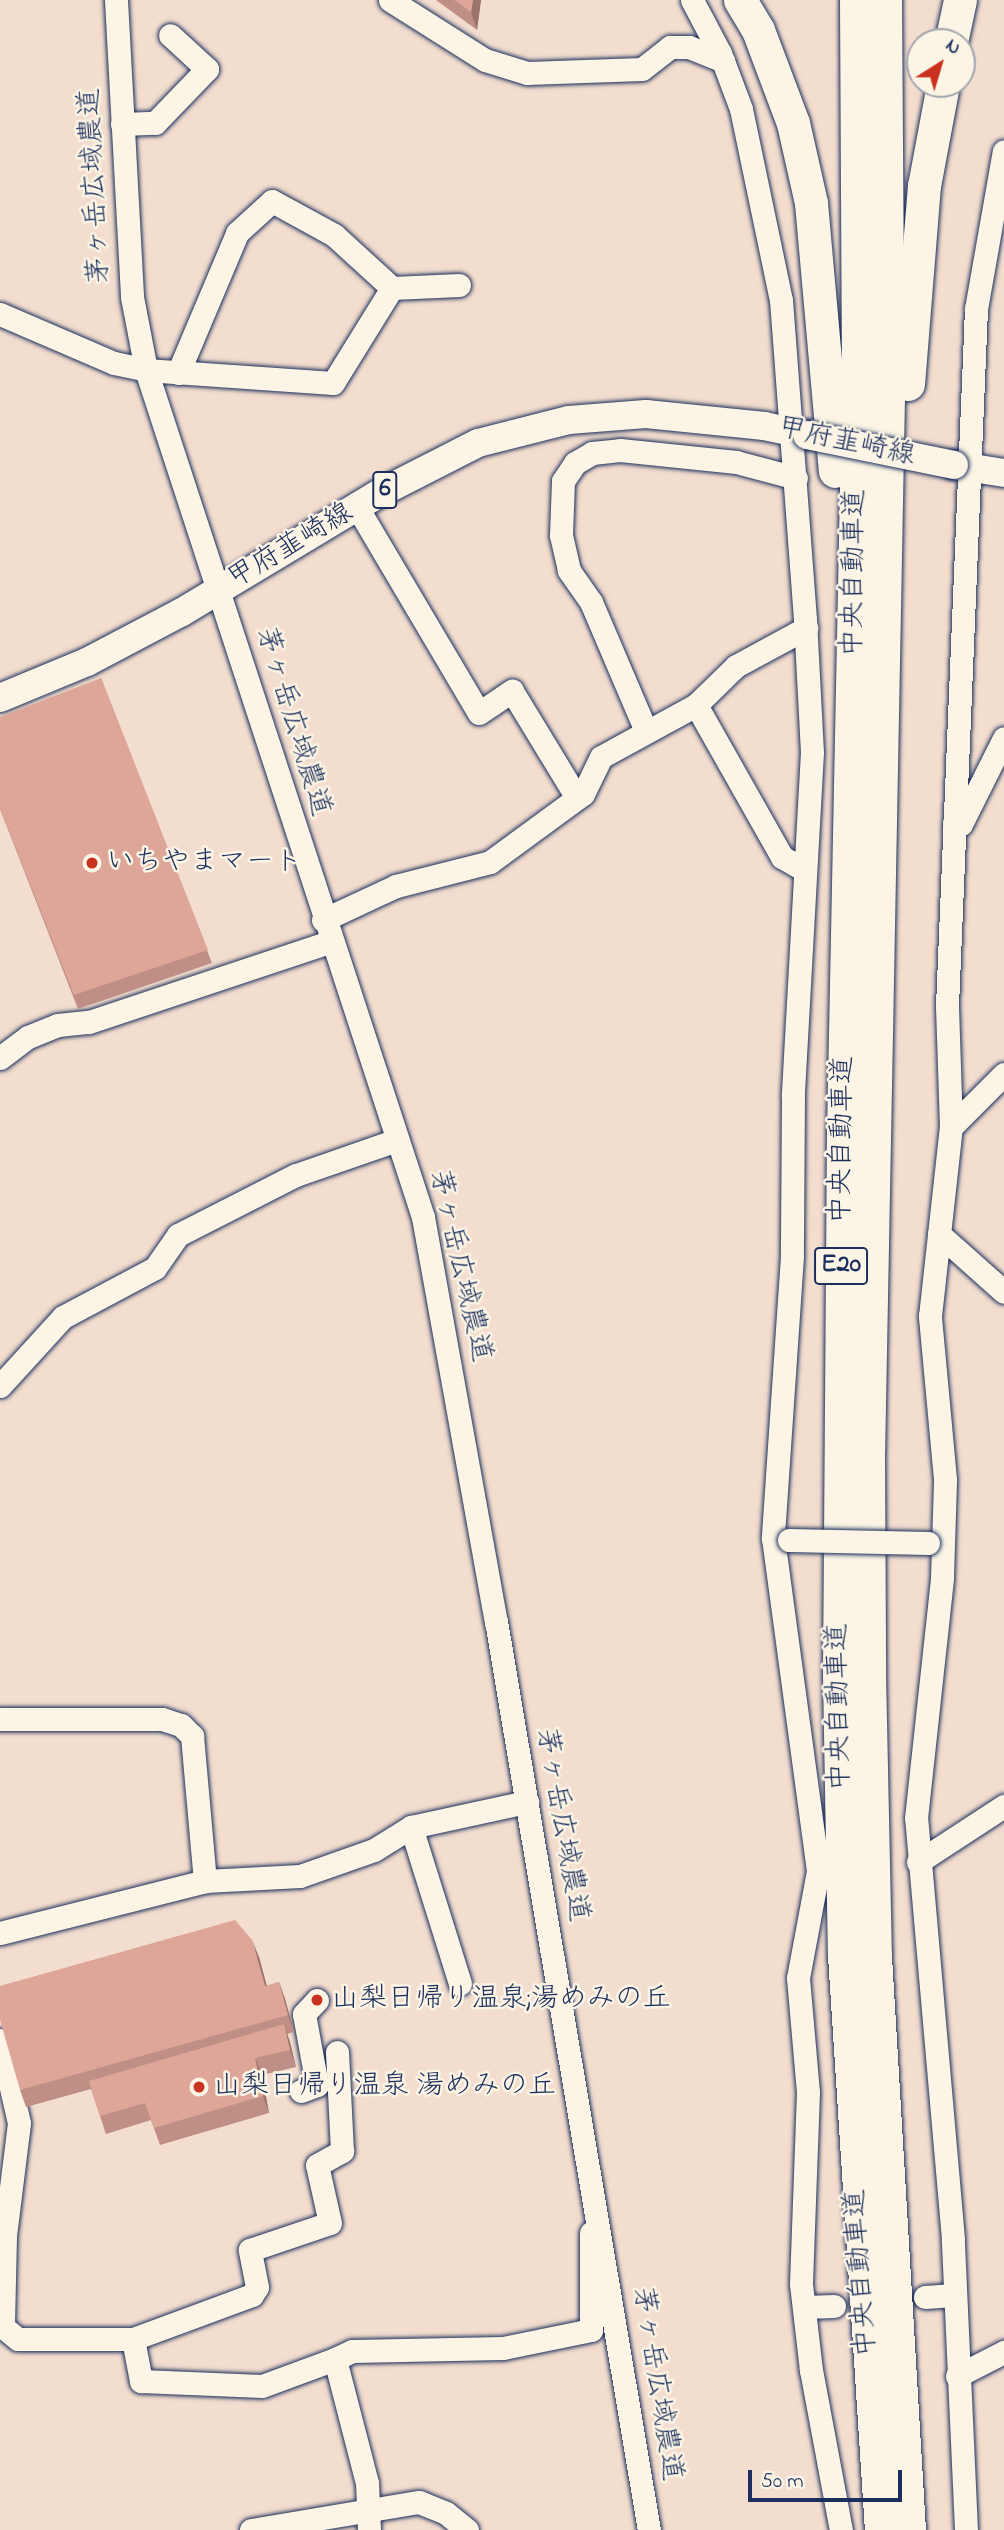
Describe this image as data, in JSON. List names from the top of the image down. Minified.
{"streets":{"highway":["中央自動車道","E20"],"main road":["甲府韮崎線","6"],"street":["茅ヶ岳広域農道"]},"crossings":[["茅ヶ岳広域農道","甲府韮崎線"]],"places":["いちやまマート","山梨日帰り温泉;湯めみの丘","山梨日帰り温泉 湯めみの丘"],"scale_bar":"50 m","north":"top right"}
